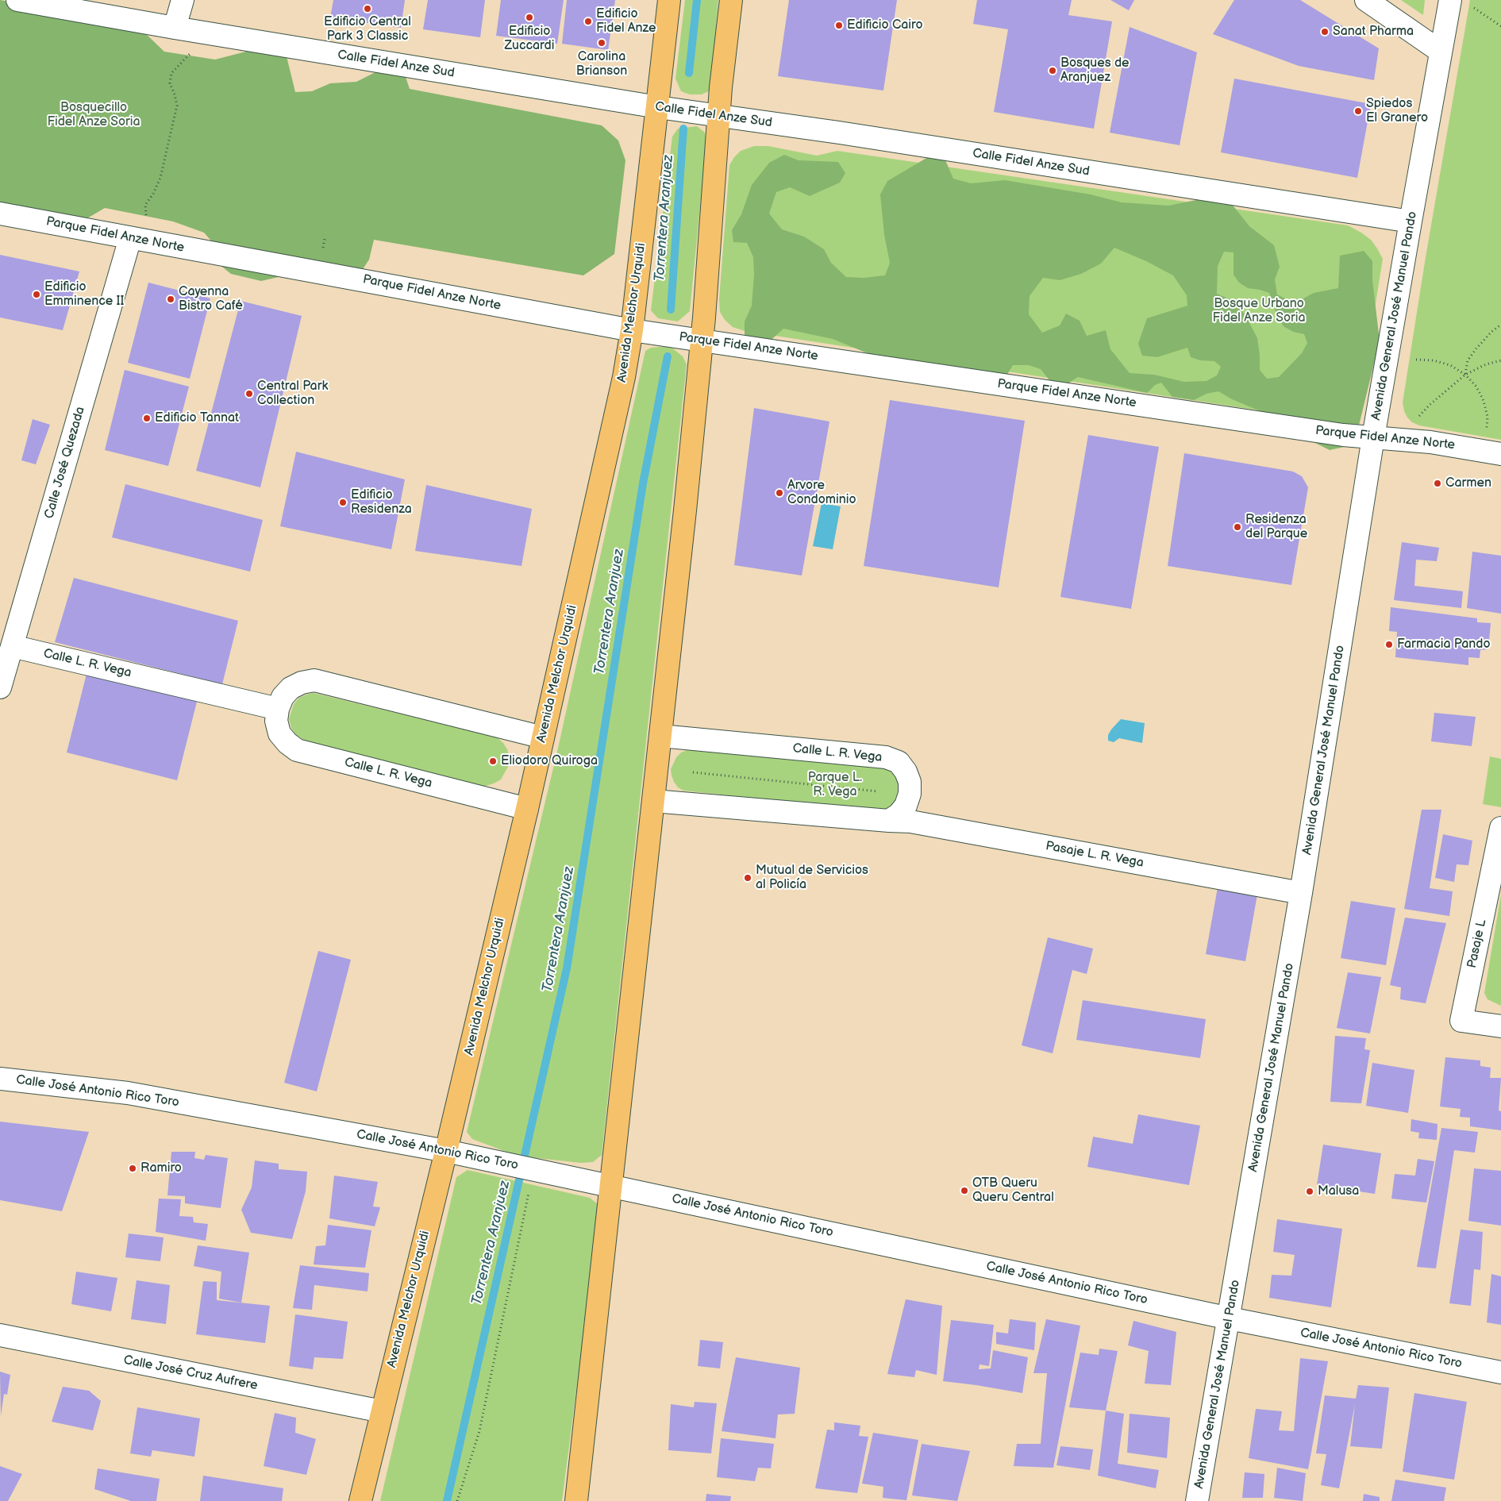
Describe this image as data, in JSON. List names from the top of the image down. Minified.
{"streets":{"main road":["Avenida Melchor Urquidi"],"street":["Calle Fidel Anze Sud","Parque Fidel Anze Norte","Avenida General José Manuel Pando","Calle José Quezada","Calle L. R. Vega","Pasaje L. R. Vega","Pasaje L","Calle José Antonio Rico Toro","Calle José Cruz Aufrere"]},"crossings":[["Calle Fidel Anze Sud","Avenida Melchor Urquidi"],["Calle Fidel Anze Sud","Avenida General José Manuel Pando"],["Parque Fidel Anze Norte","Avenida Melchor Urquidi"],["Parque Fidel Anze Norte","Avenida General José Manuel Pando"],["Parque Fidel Anze Norte","Calle José Quezada"],["Avenida Melchor Urquidi","Calle L. R. Vega"],["Avenida Melchor Urquidi","Calle José Antonio Rico Toro"],["Avenida Melchor Urquidi","Calle José Cruz Aufrere"],["Avenida General José Manuel Pando","Pasaje L. R. Vega"],["Avenida General José Manuel Pando","Calle José Antonio Rico Toro"],["Calle José Quezada","Calle L. R. Vega"],["Calle L. R. Vega","Pasaje L. R. Vega"]],"water":["Torrentera Aranjuez"],"parks":["Bosquecillo Fidel Anze Soria","Bosque Urbano Fidel Anze Soria","Parque L. R. Vega"],"places":["Edificio Central Park 3 Classic","Edificio Zuccardi","Edificio Fidel Anze","Edificio Cairo","Sanat Pharma","Carolina Brianson","Bosques de Aranjuez","Spiedos El Granero","Edificio Emminence II","Cayenna Bistro Café","Central Park Collection","Edificio Tannat","Carmen","Arvore Condominio","Edificio Residenza","Residenza del Parque","Farmacia Pando","Eliodoro Quiroga","Mutual de Servicios al Policía","Ramiro","OTB Queru Queru Central","Malusa"]}
